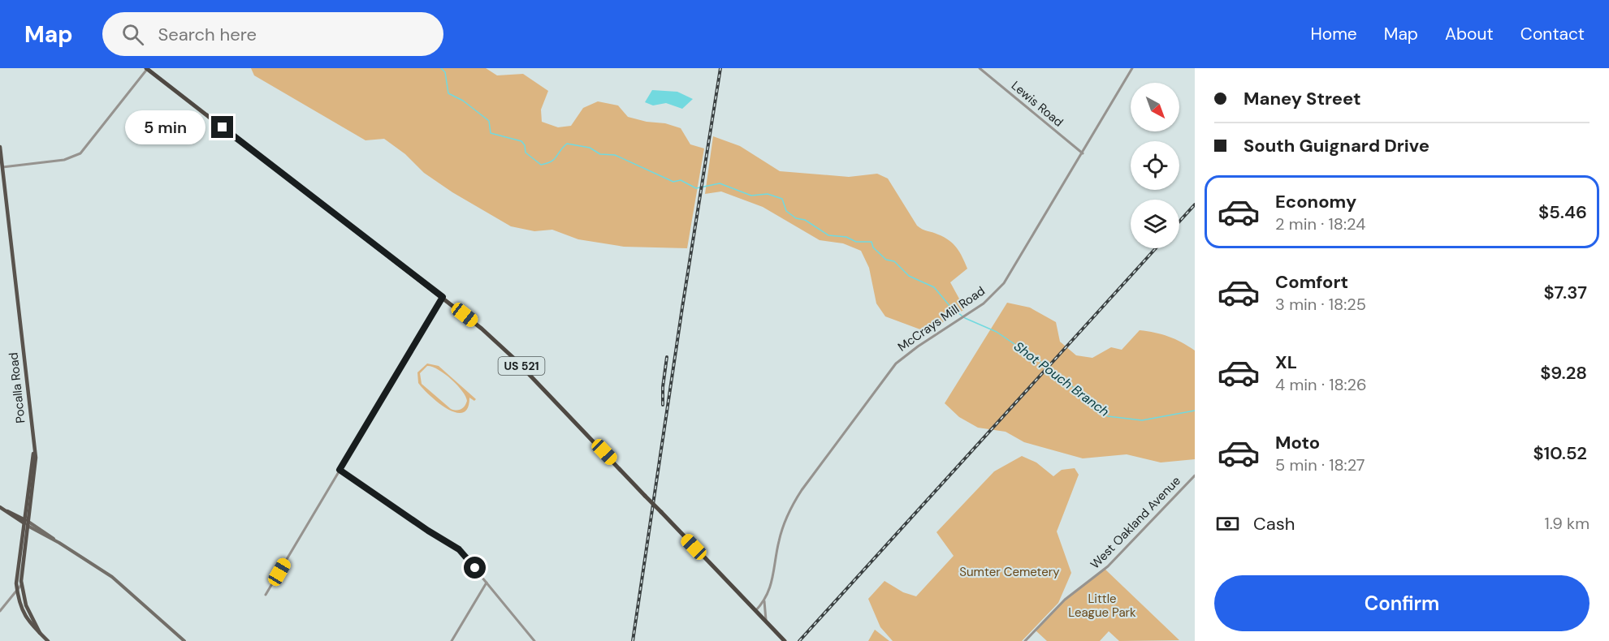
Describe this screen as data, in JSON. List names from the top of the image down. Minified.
{"streets":{"highway":["US 521"],"main road":["Pocalla Road"],"street":["Lewis Road","McCrays Mill Road","West Oakland Avenue"]},"crossings":[["Lewis Road","McCrays Mill Road"],["McCrays Mill Road","US 521"]],"water":["Shot Pouch Branch"],"parks":["Sumter Cemetery","Little League Park"],"north":"bottom right","page":{"header":"Map","search":"Search here","nav":["Home","Map","About","Contact"],"banner":["Maney Street","South Guignard Drive"],"bubble":"5 min","list":[{"name":"Economy","note":"2 min · 18:24","value":"$5.46"},{"name":"Comfort","note":"3 min · 18:25","value":"$7.37"},{"name":"XL","note":"4 min · 18:26","value":"$9.28"},{"name":"Moto","note":"5 min · 18:27","value":"$10.52"}],"pay":["Cash","1.9 km"],"buttons":"Confirm"}}
